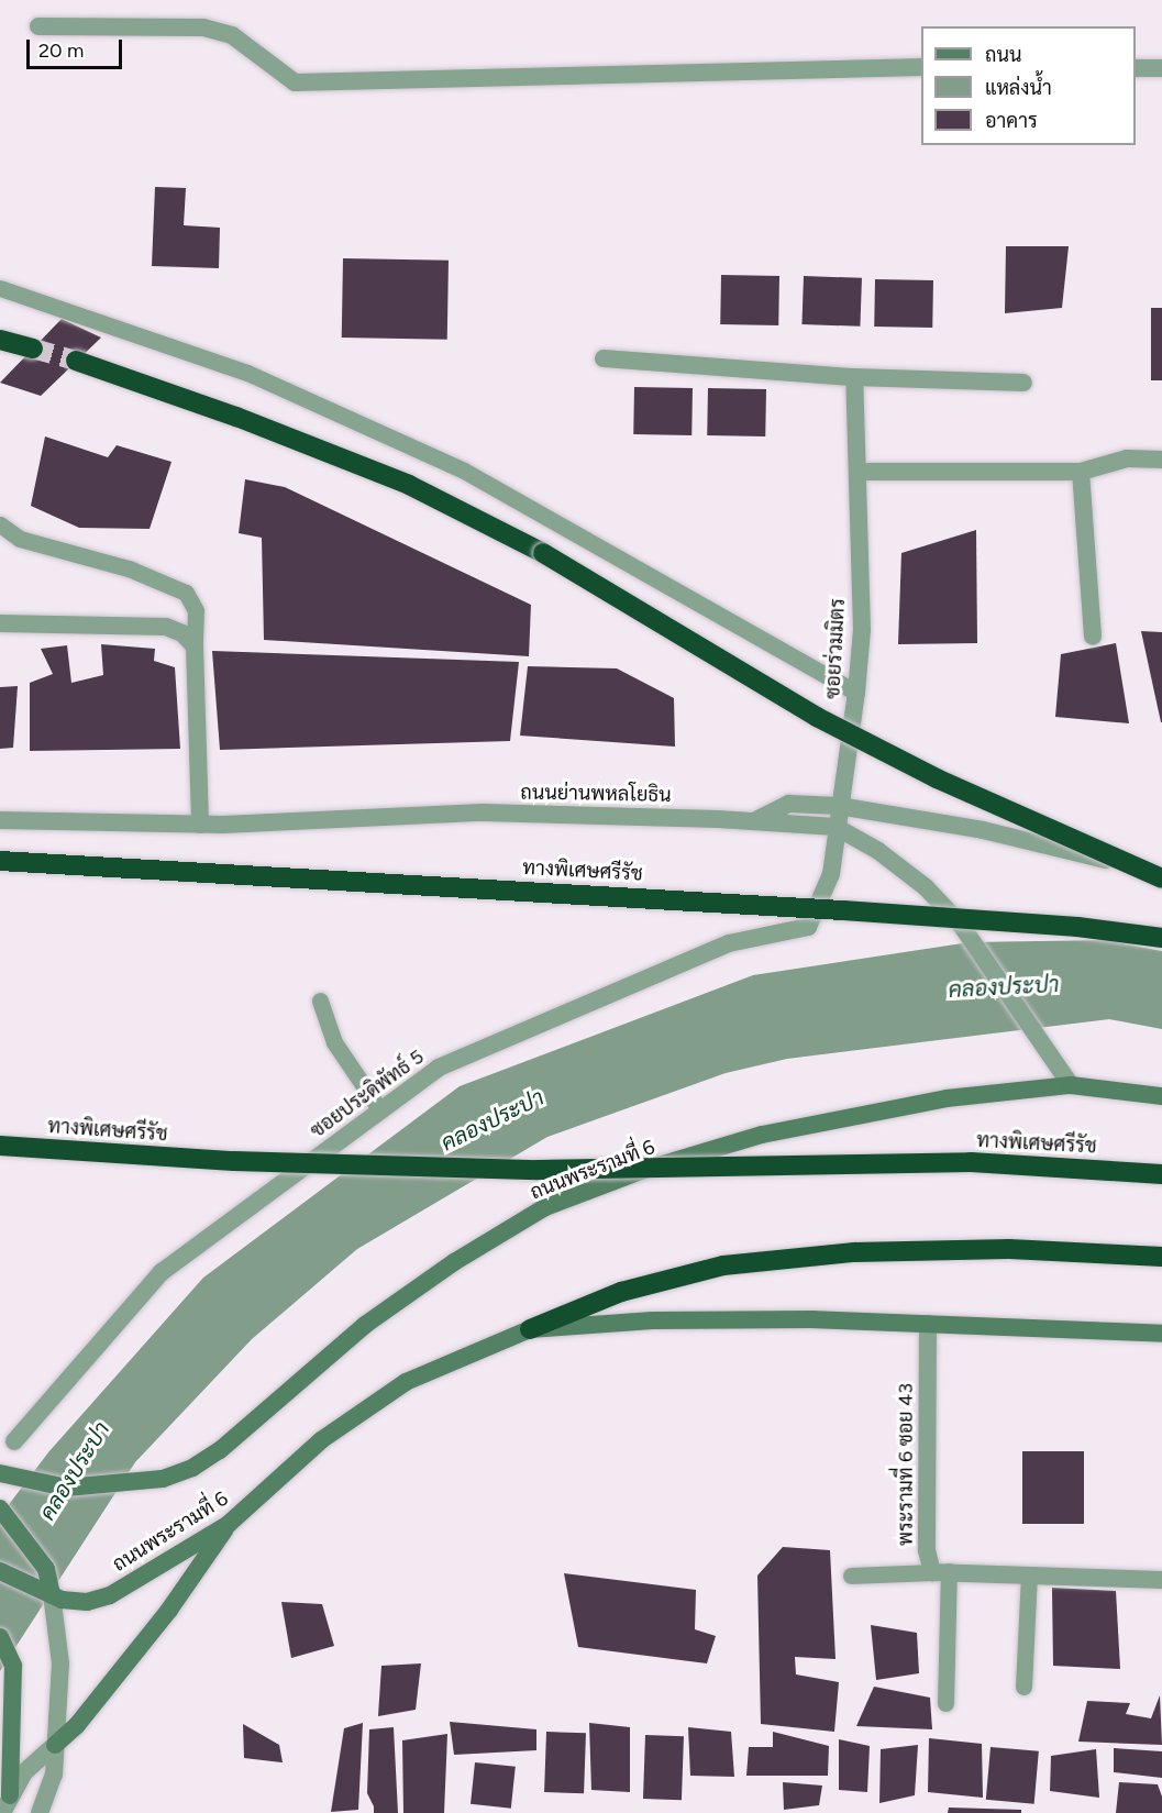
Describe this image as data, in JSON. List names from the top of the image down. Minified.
{"streets":{"highway":["ทางพิเศษศรีรัช"],"main road":["ถนนพระรามที่ 6"],"street":["ซอยร่วมมิตร","ถนนย่านพหลโยธิน","ซอยประดิพัทธ์ 5","พระรามที่ 6 ซอย 43"]},"crossings":[["ซอยร่วมมิตร","ถนนย่านพหลโยธิน"],["ซอยร่วมมิตร","ซอยประดิพัทธ์ 5"],["ถนนย่านพหลโยธิน","ซอยประดิพัทธ์ 5"],["ถนนย่านพหลโยธิน","ถนนพระรามที่ 6"],["ถนนพระรามที่ 6","พระรามที่ 6 ซอย 43"]],"water":["คลองประปา"],"legend":["ถนน","แหล่งน้ำ","อาคาร"],"scale_bar":"20 m"}
